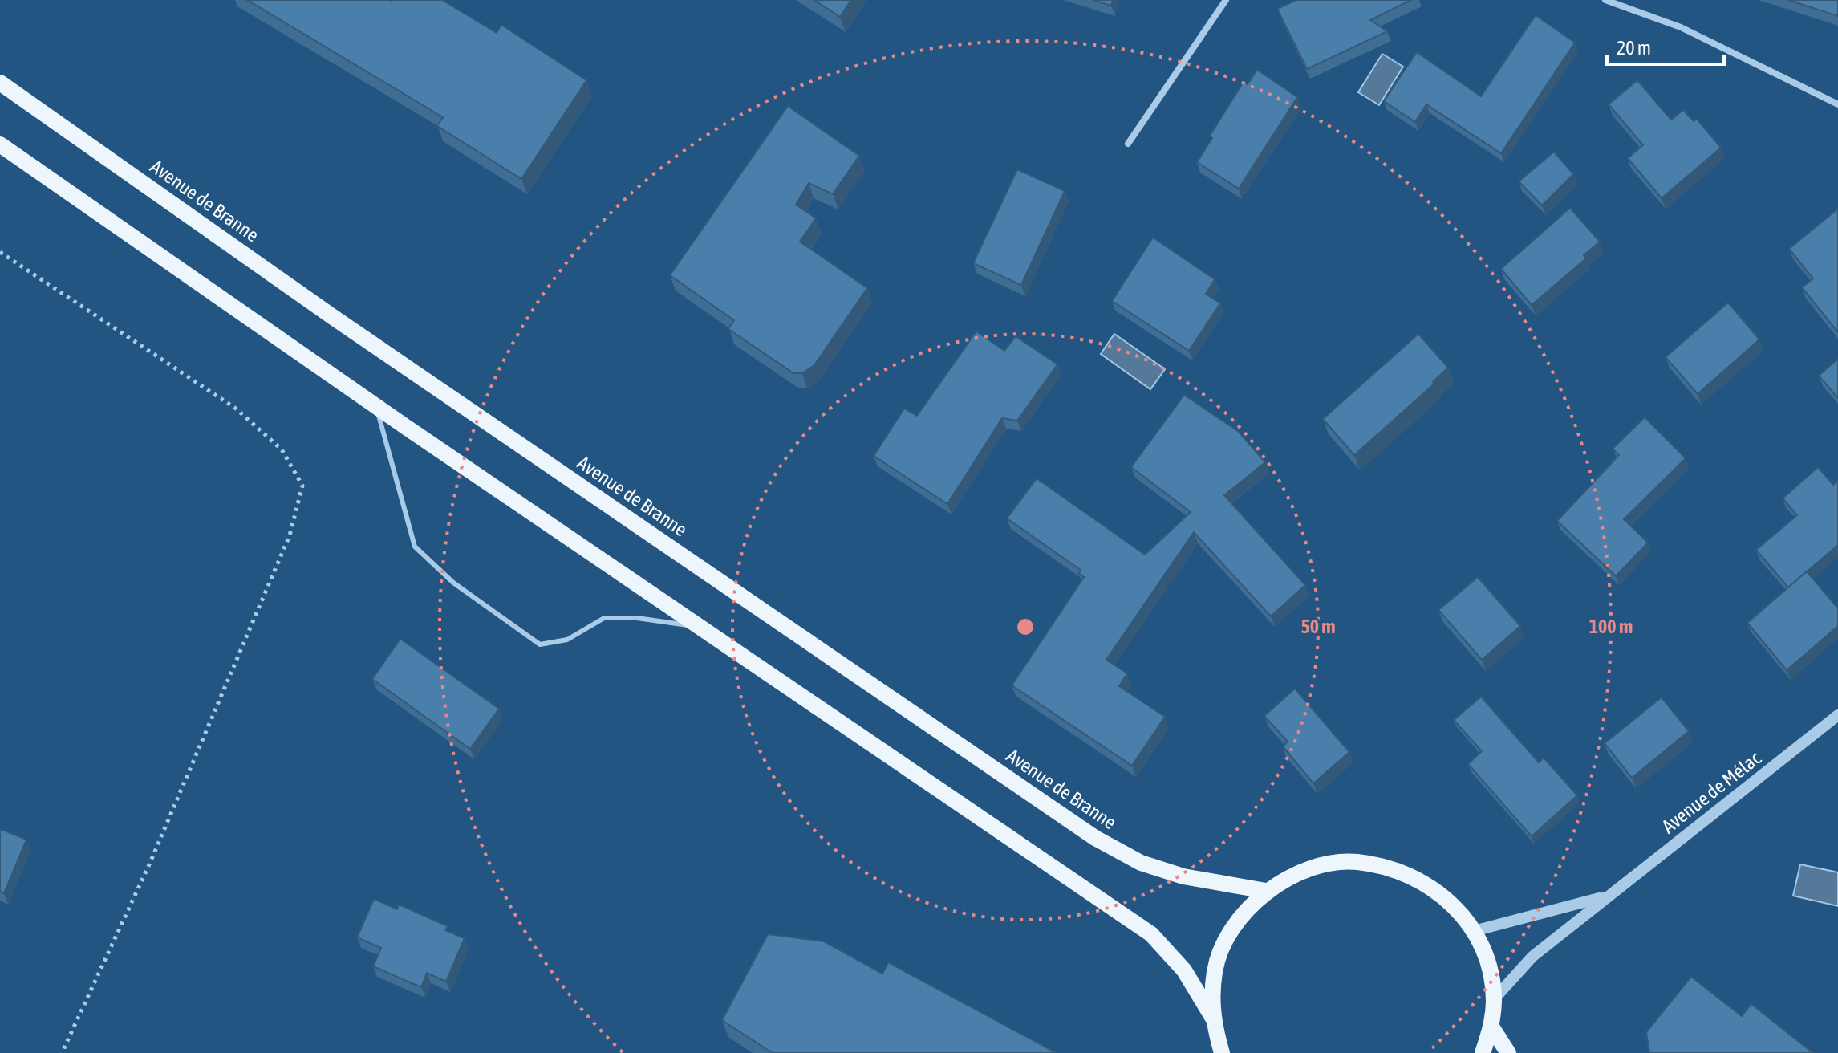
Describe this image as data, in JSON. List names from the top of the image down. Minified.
{"streets":{"main road":["Avenue de Branne"],"street":["Avenue de Mélac"]},"scale_bar":"20 m","rings":["50 m","100 m"]}
